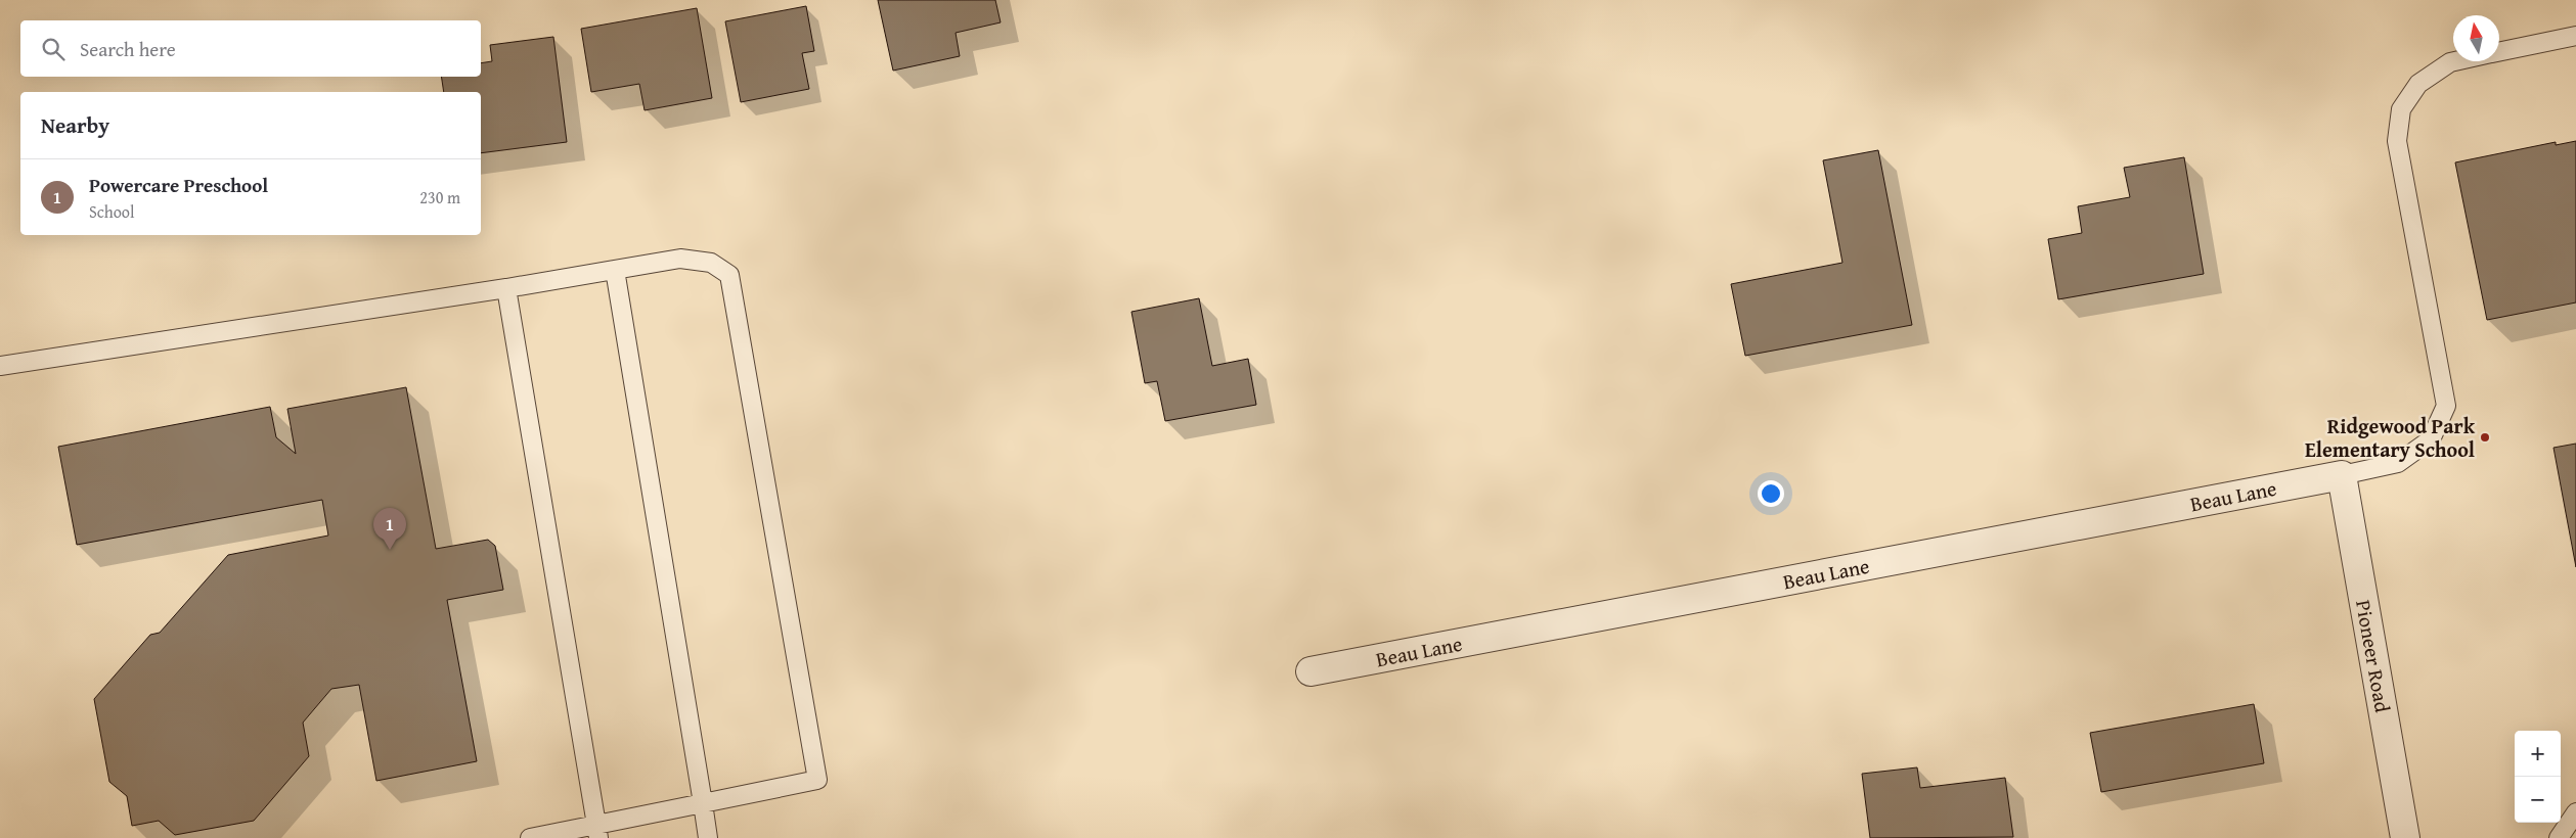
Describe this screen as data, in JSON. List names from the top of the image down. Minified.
{"streets":{"street":["Beau Lane","Pioneer Road"]},"crossings":[["Beau Lane","Pioneer Road"]],"places":["Ridgewood Park Elementary School"],"north":"top","page":{"search":"Search here","heading":"Nearby","list":[{"mark":"1","name":"Powercare Preschool","note":"School","value":"230 m"}],"pins":"1","map_buttons":["+","−"]}}
